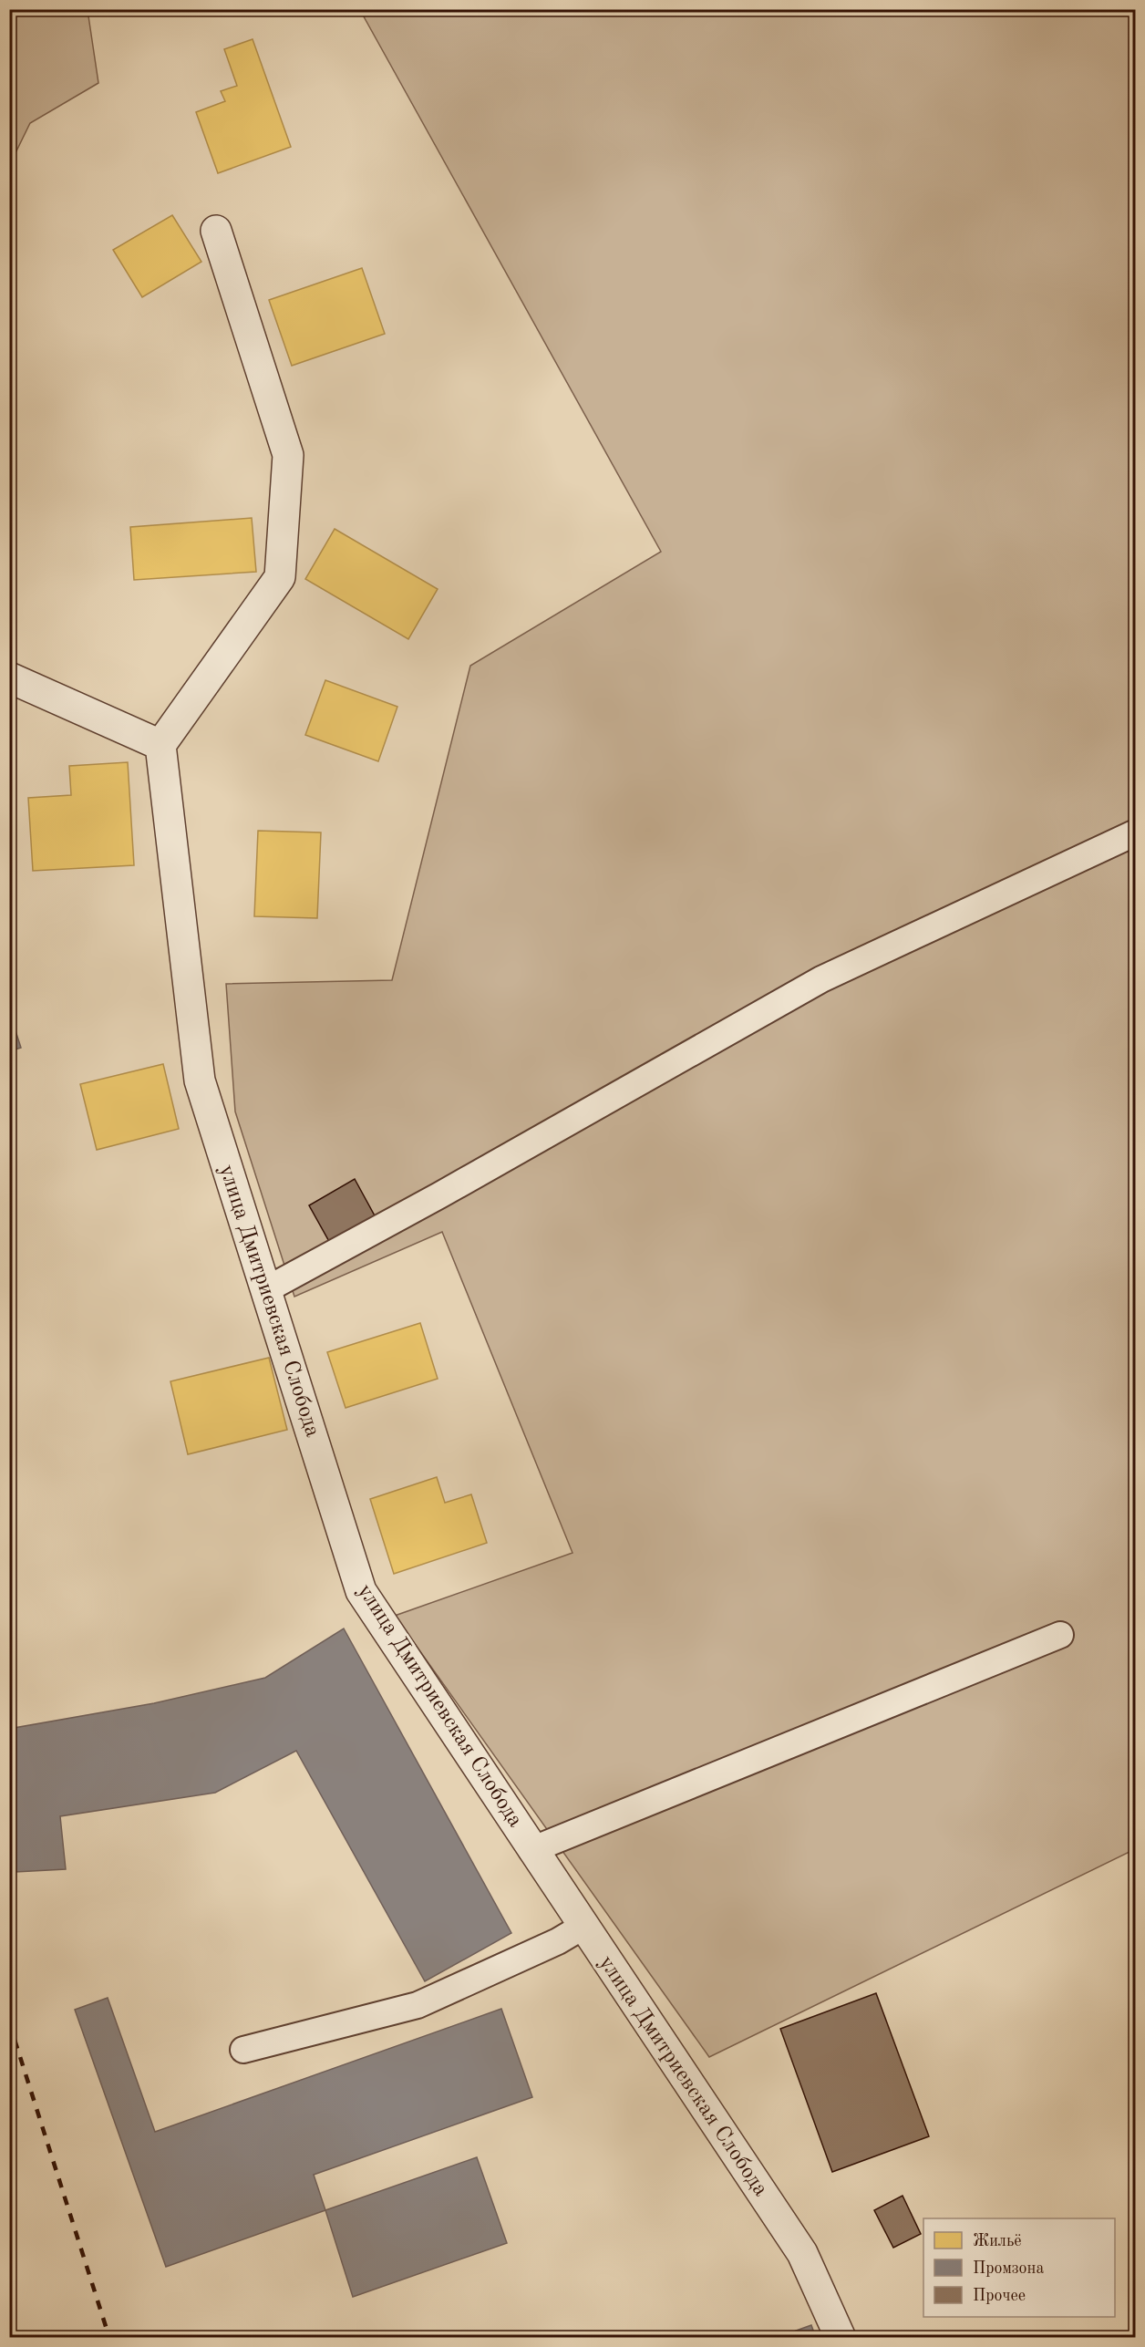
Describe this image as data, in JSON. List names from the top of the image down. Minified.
{"streets":{"street":["улица Дмитриевская Слобода"]},"legend":["Жильё","Промзона","Прочее"]}
